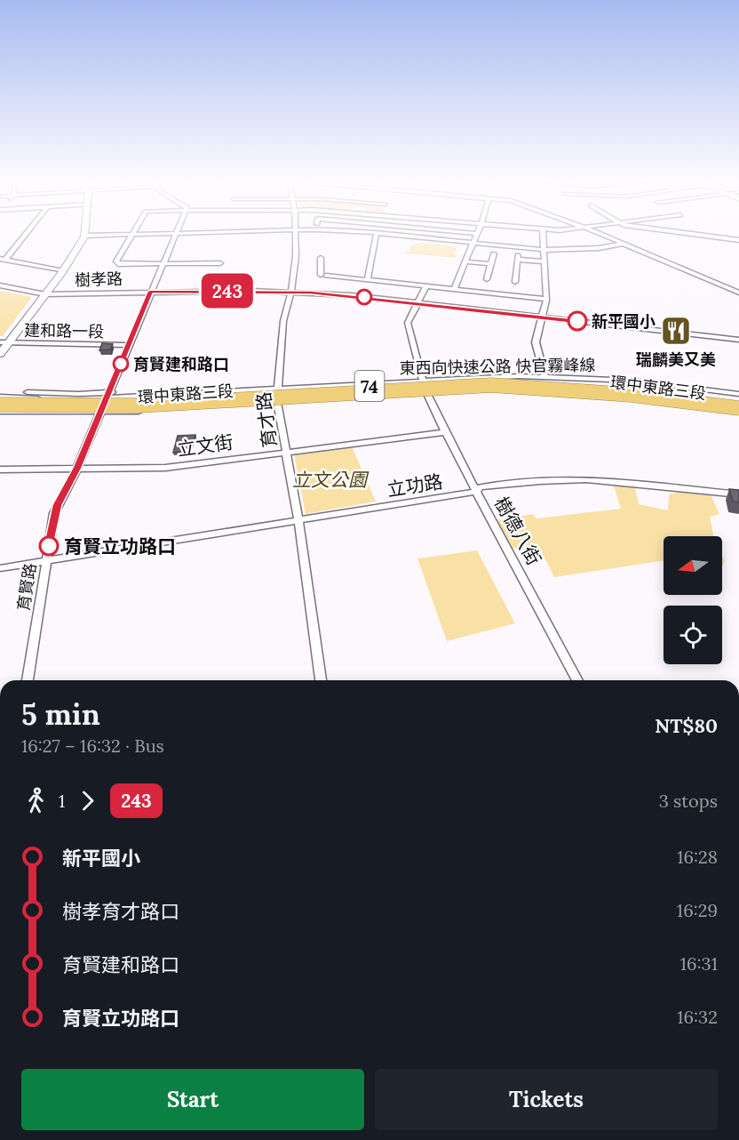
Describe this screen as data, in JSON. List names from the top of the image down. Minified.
{"streets":{"highway":["東西向快速公路 快官霧峰線","74"],"street":["樹孝路","建和路一段","環中東路三段","育才路","立文街","立功路","樹德八街","育賢路"]},"crossings":[["樹孝路","育才路"],["樹孝路","育賢路"],["建和路一段","育賢路"],["東西向快速公路 快官霧峰線","環中東路三段"],["環中東路三段","育才路"],["環中東路三段","樹德八街"],["環中東路三段","育賢路"],["育才路","立文街"],["育才路","立功路"],["立文街","樹德八街"],["立文街","育賢路"],["立功路","樹德八街"],["立功路","育賢路"]],"parks":["立文公園"],"places":{"other":["新平國小","育賢建和路口","育賢立功路口"],"restaurant":["瑞麟美又美"]},"lines":["bus line 243"],"north":"left","page":{"on_map":"243","heading":["5 min","16:27 – 16:32 · Bus","NT$80"],"legs":["1","243","3 stops"],"list":[{"name":"新平國小","value":"16:28"},{"name":"樹孝育才路口","value":"16:29"},{"name":"育賢建和路口","value":"16:31"},{"name":"育賢立功路口","value":"16:32"}],"buttons":["Start","Tickets"]}}
